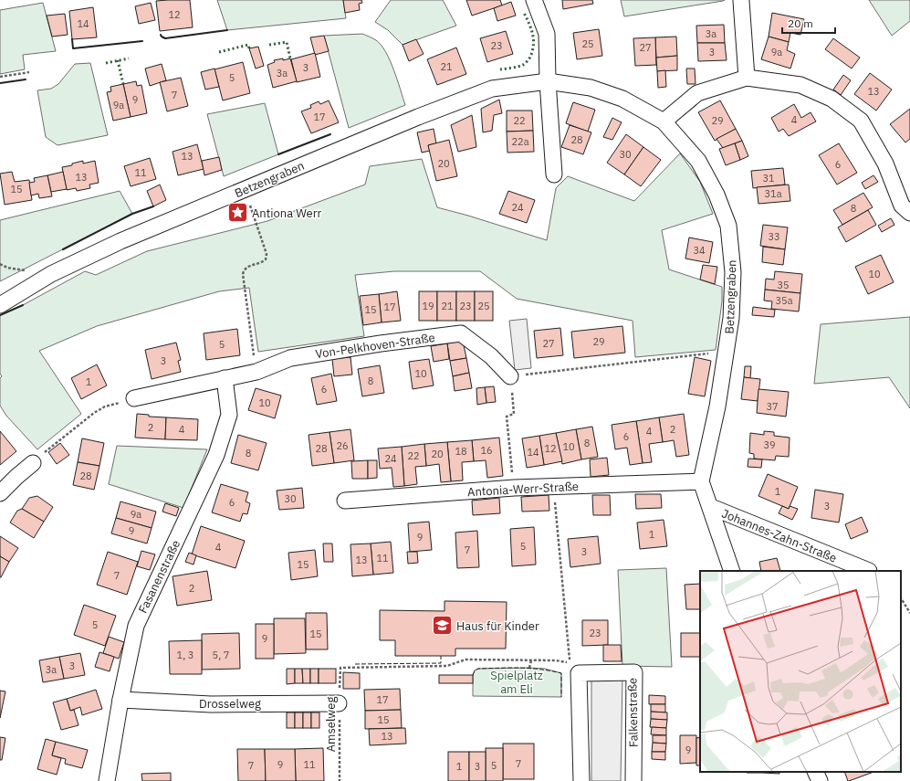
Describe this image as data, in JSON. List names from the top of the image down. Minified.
{"streets":{"street":["Betzengraben","Von-Pelkhoven-Straße","Antonia-Werr-Straße","Johannes-Zahn-Straße","Fasanenstraße","Drosselweg","Falkenstraße"],"path":["Amselweg"]},"crossings":[["Betzengraben","Antonia-Werr-Straße"],["Von-Pelkhoven-Straße","Fasanenstraße"],["Fasanenstraße","Drosselweg"],["Drosselweg","Amselweg"]],"parks":["Spielplatz am Eli"],"places":{"place":["Antiona Werr"],"school or university":["Haus für Kinder"]},"house_numbers":["12","14","3a","25","23","27","3","9a","21","3","3a","5","13","7","9","9a","17","4","22","29","28","22a","30","13","20","6","11","13","31","15","31a","24","8","33","34","10","35","35a","19","21","23","25","17","15","29","27","5","3","10","8","1","6","10","37","2","4","2","4","6","8","39","26","10","28","12","16","18","14","8","20","22","24","28","1","30","6","3","9a","9","1","9","5","4","7","3","11","13","15","7","2","5","23","15","9","1, 3","5, 7","3","3a","17","15","13","9","7","9","11","7","5","1","3"],"scale_bar":"20 m"}
